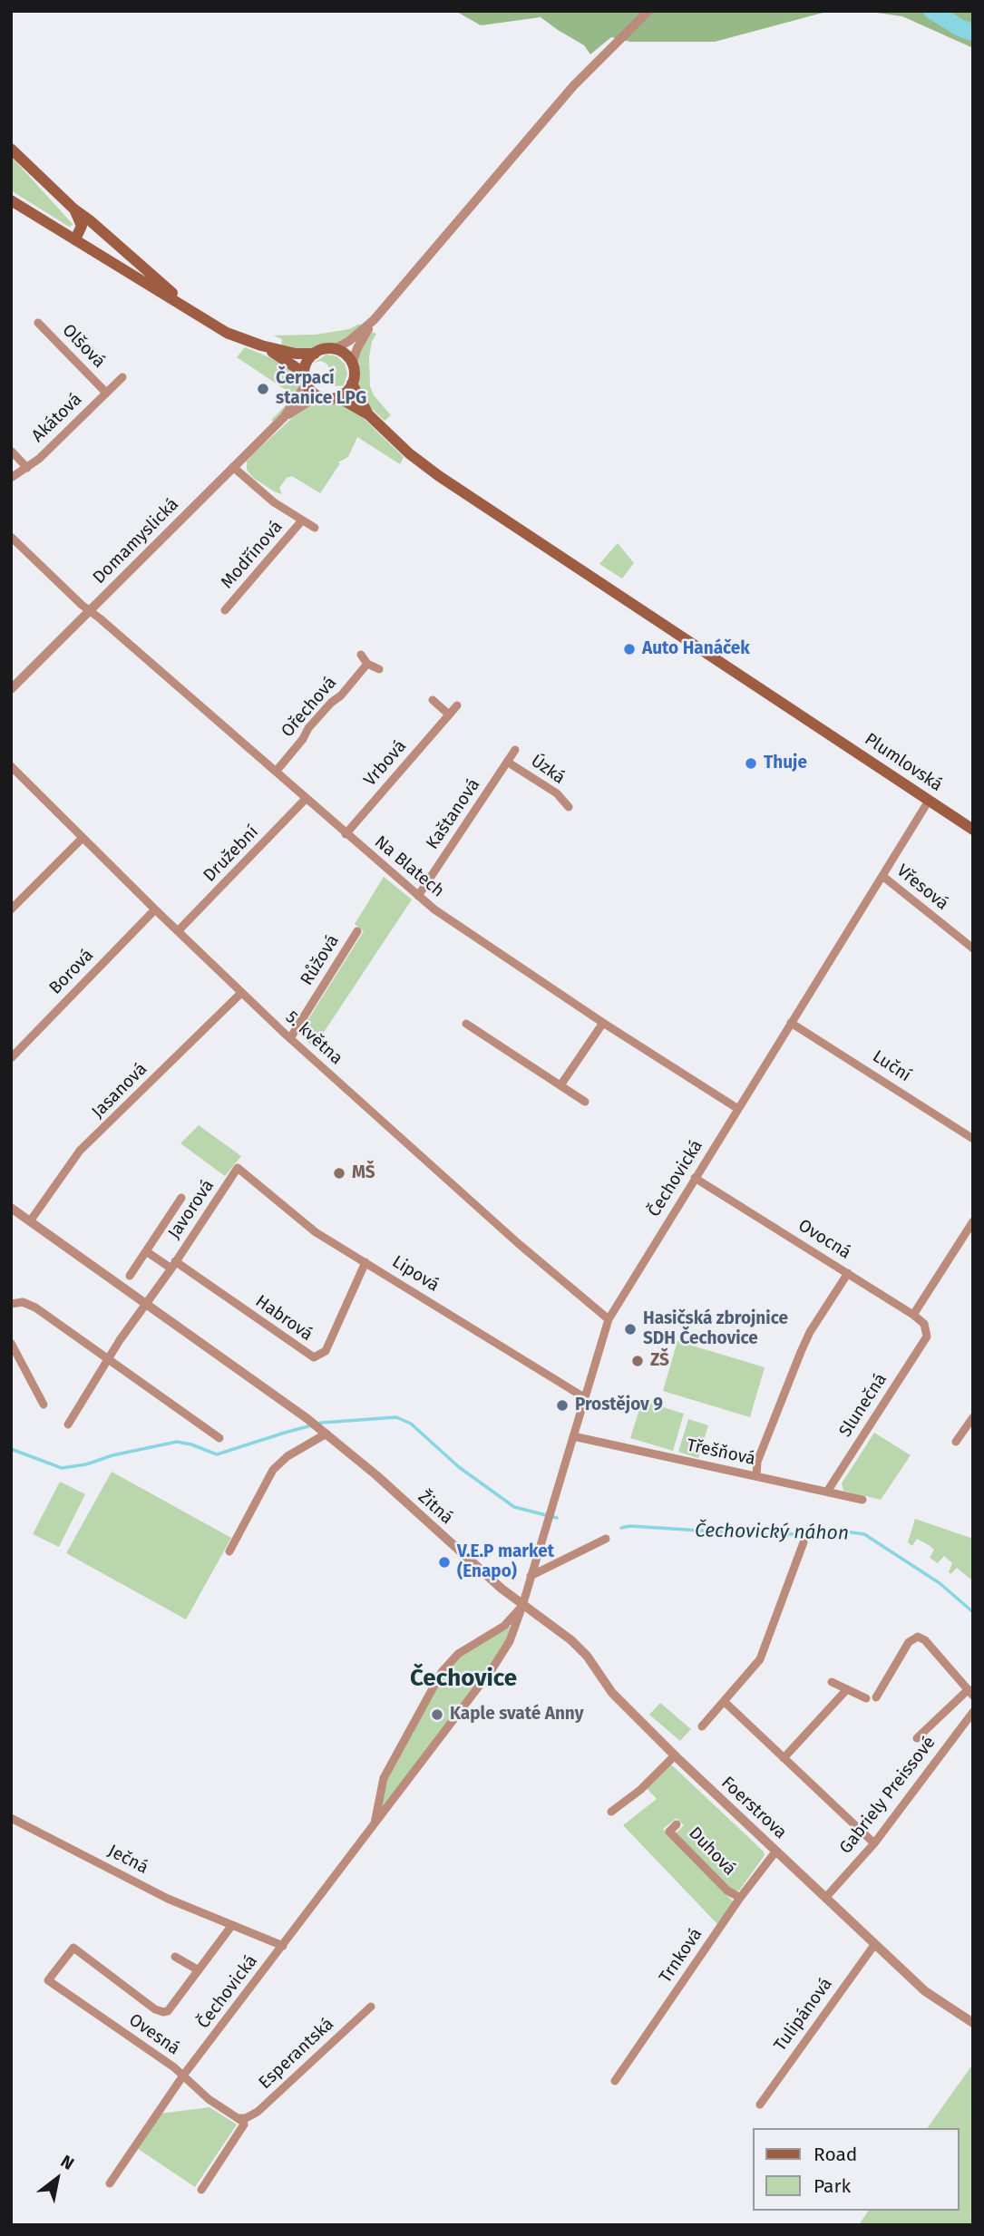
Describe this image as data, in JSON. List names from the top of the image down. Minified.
{"streets":{"main road":["Plumlovská"],"street":["Olšová","Akátová","Domamyslická","Modřínová","Ořechová","Vrbová","Úzká","Kaštanová","Družební","Na Blatech","Vřesová","Růžová","Borová","5. května","Luční","Jasanová","Čechovická","Javorová","Ovocná","Lipová","Habrová","Slunečná","Třešňová","Žitná","Gabriely Preissové","Foerstrova","Duhová","Ječná","Trnková","Tulipánová","Ovesná","Esperantská"]},"crossings":[["Olšová","Akátová"],["Domamyslická","Modřínová"],["Domamyslická","Na Blatech"],["Ořechová","Na Blatech"],["Plumlovská","Čechovická"],["Vrbová","Na Blatech"],["Úzká","Kaštanová"],["Kaštanová","Na Blatech"],["Družební","Na Blatech"],["Družební","5. května"],["Na Blatech","Čechovická"],["Vřesová","Čechovická"],["Růžová","5. května"],["Borová","5. května"],["5. května","Jasanová"],["5. května","Čechovická"],["Luční","Čechovická"],["Jasanová","Žitná"],["Čechovická","Ovocná"],["Čechovická","Lipová"],["Čechovická","Třešňová"],["Čechovická","Žitná"],["Čechovická","Foerstrova"],["Čechovická","Ječná"],["Čechovická","Ovesná"],["Javorová","Lipová"],["Javorová","Habrová"],["Javorová","Žitná"],["Ovocná","Slunečná"],["Lipová","Habrová"],["Slunečná","Třešňová"],["Žitná","Foerstrova"],["Gabriely Preissové","Foerstrova"],["Foerstrova","Trnková"],["Foerstrova","Tulipánová"],["Duhová","Trnková"],["Ovesná","Esperantská"]],"districts":["Čechovice"],"water":["Čechovický náhon"],"places":["Čerpací stanice LPG","Auto Hanáček","Thuje","MŠ","Hasičská zbrojnice SDH Čechovice","ZŠ","Prostějov 9","V.E.P market (Enapo)","Kaple svaté Anny"],"legend":["Road","Park"],"north":"top right"}
